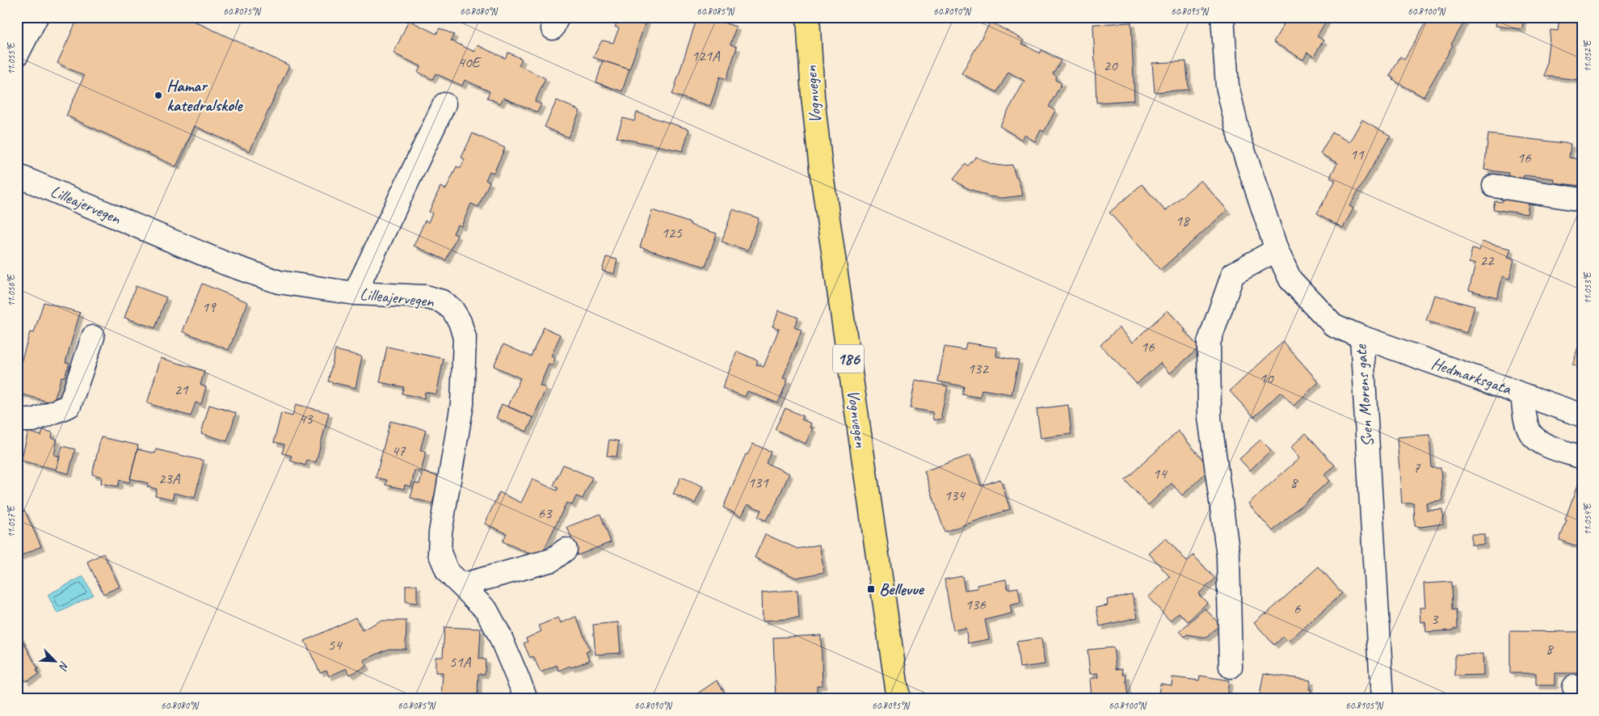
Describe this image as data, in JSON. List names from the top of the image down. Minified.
{"streets":{"main road":["Vognvegen","186"],"street":["Lilleajervegen","Hedmarksgata","Sven Morens gate"]},"crossings":[["Hedmarksgata","Sven Morens gate"]],"places":{"other":["Hamar katedralskole"],"transit":["Bellevue"]},"house_numbers":["121A","40E","20","11","16","18","125","22","19","16","132","10","21","43","47","7","14","23A","131","8","134","63","136","6","3","54","8","51A"],"north":"bottom right","coordinates":["60.8075°N","60.8080°N","60.8085°N","60.8090°N","60.8095°N","60.8100°N","11.052°E","11.055°E","11.053°E","11.056°E","11.054°E","11.057°E","60.8105°N"]}
